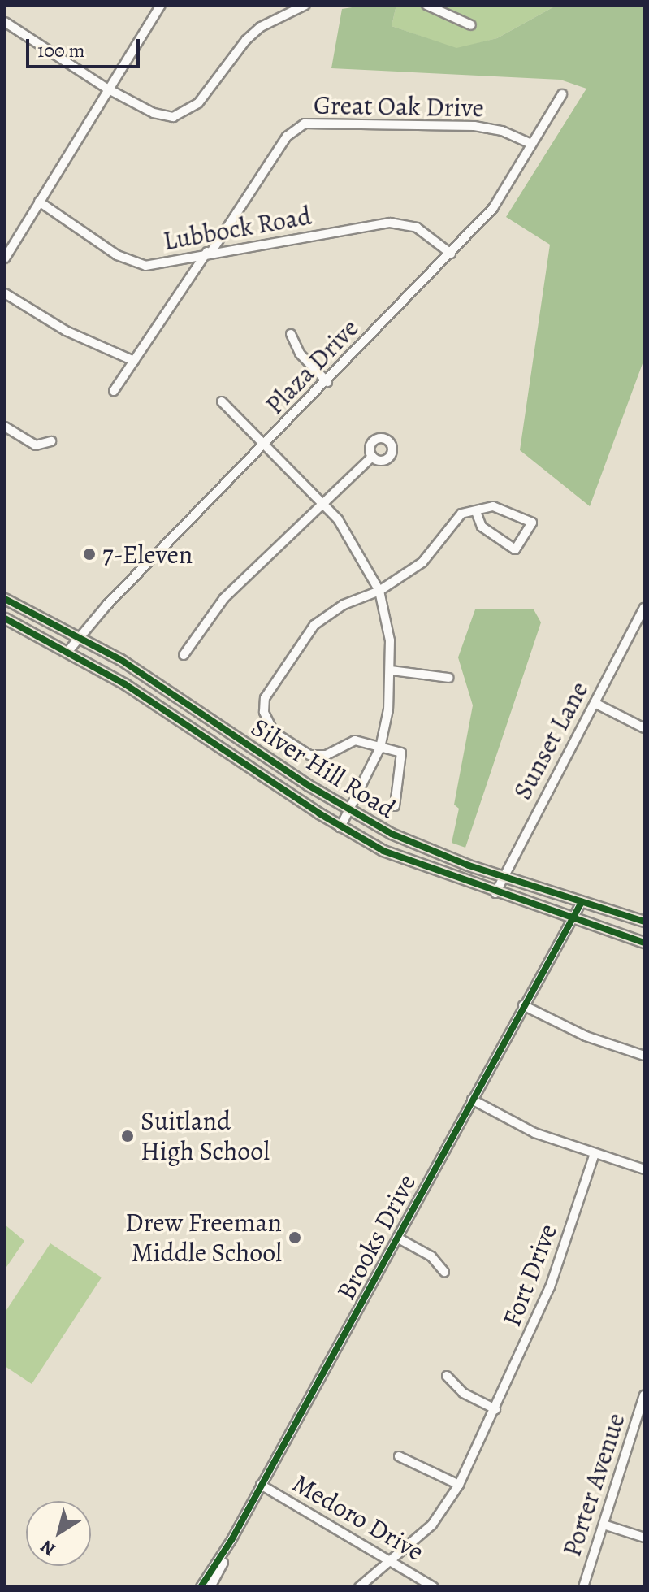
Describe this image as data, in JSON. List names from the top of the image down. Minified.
{"streets":{"main road":["Silver Hill Road"],"street":["Great Oak Drive","Lubbock Road","Plaza Drive","Sunset Lane","Brooks Drive","Fort Drive","Porter Avenue","Medoro Drive"]},"crossings":[["Great Oak Drive","Lubbock Road"],["Great Oak Drive","Plaza Drive"],["Lubbock Road","Plaza Drive"],["Plaza Drive","Silver Hill Road"],["Sunset Lane","Silver Hill Road"],["Silver Hill Road","Brooks Drive"],["Brooks Drive","Medoro Drive"],["Fort Drive","Medoro Drive"]],"places":["7-Eleven","Suitland High School","Drew Freeman Middle School"],"scale_bar":"100 m","north":"bottom left"}
